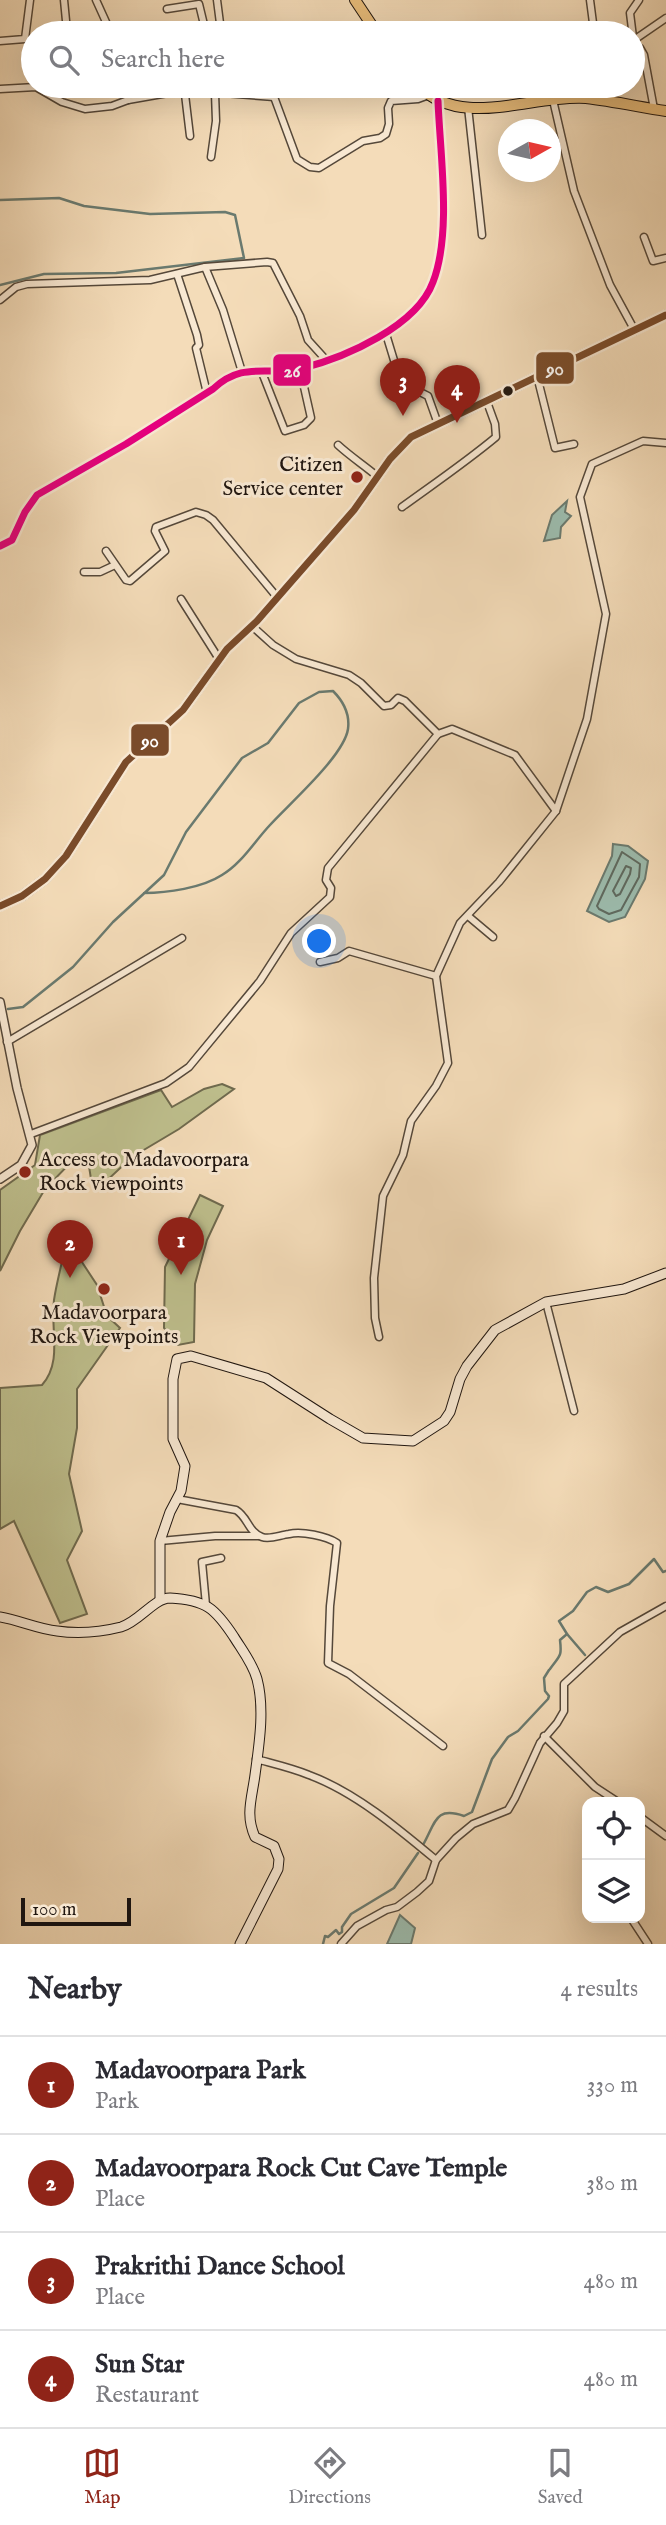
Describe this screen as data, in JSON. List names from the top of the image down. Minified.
{"places":["Citizen Service center","Access to Madavoorpara Rock viewpoints","Madavoorpara Rock Viewpoints"],"lines":["transit line 26","transit line 90"],"scale_bar":"100 m","north":"right","page":{"search":"Search here","pins":["3","4","1","2"],"scale":"100 m","heading":["Nearby","4 results"],"list":[{"mark":"1","name":"Madavoorpara Park","note":"Park","value":"330 m"},{"mark":"2","name":"Madavoorpara Rock Cut Cave Temple","note":"Place","value":"380 m"},{"mark":"3","name":"Prakrithi Dance School","note":"Place","value":"480 m"},{"mark":"4","name":"Sun Star","note":"Restaurant","value":"480 m"}],"nav":["Map","Directions","Saved"]}}
